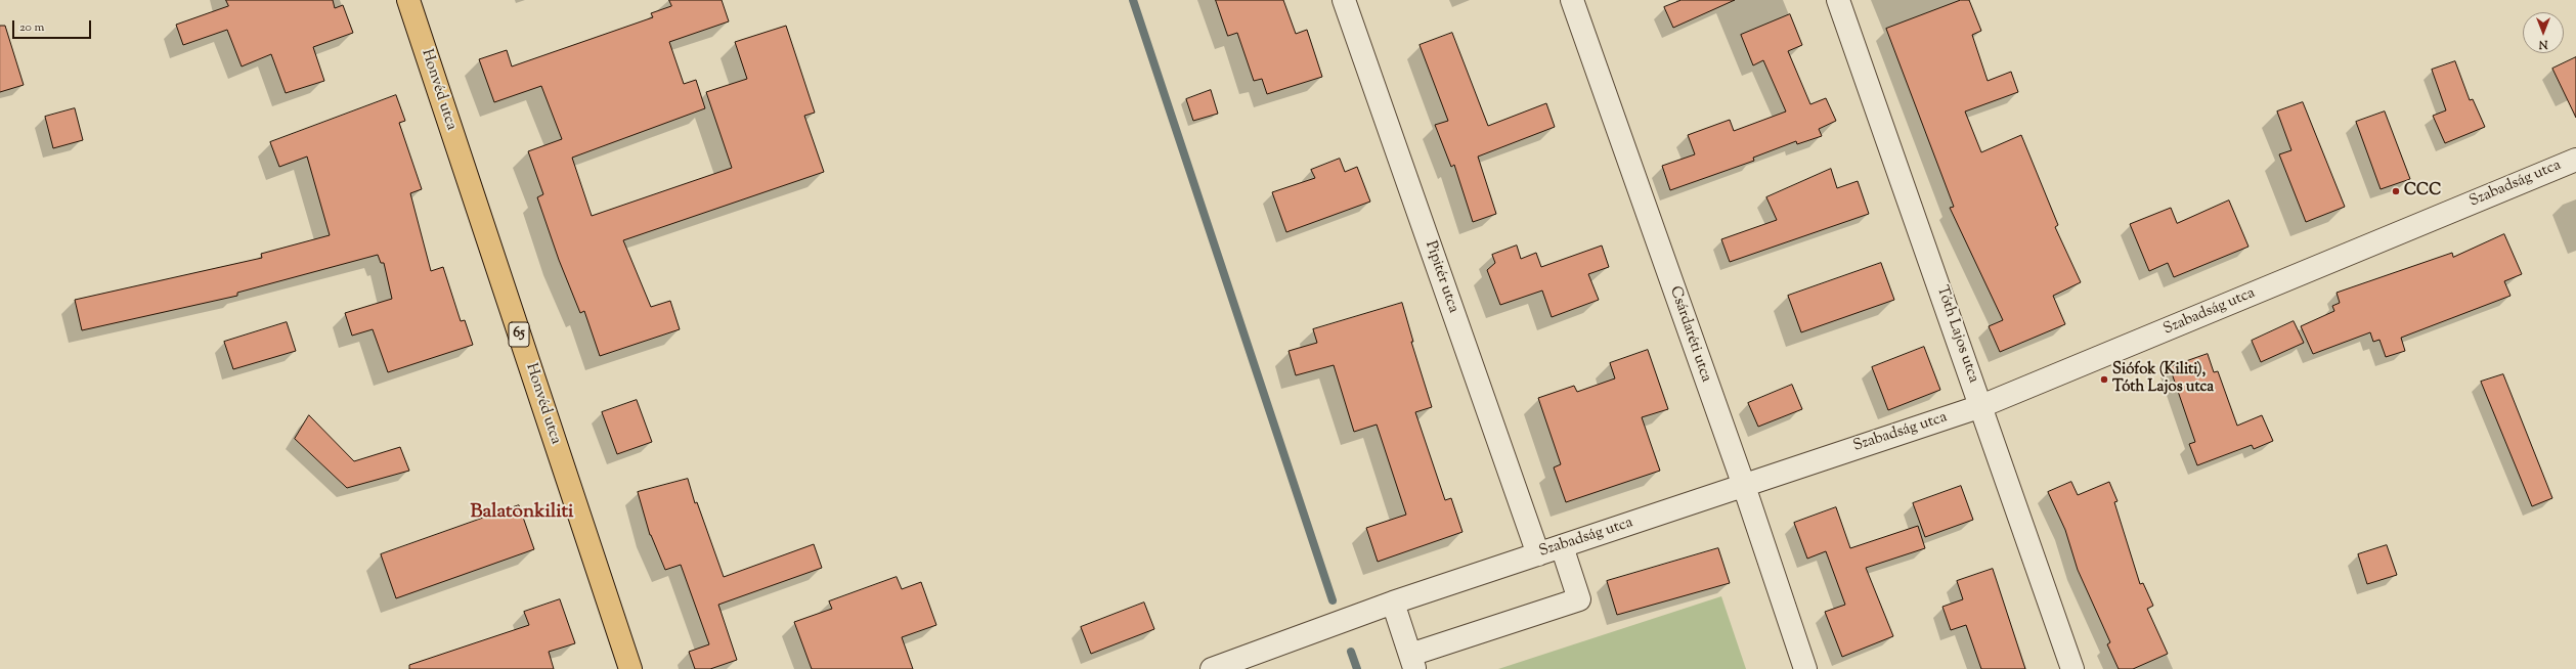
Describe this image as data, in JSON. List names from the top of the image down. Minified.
{"streets":{"main road":["Honvéd utca","65"],"street":["Szabadság utca","Pipitér utca","Csárdaréti utca","Tóth Lajos utca"]},"crossings":[["Szabadság utca","Pipitér utca"],["Szabadság utca","Csárdaréti utca"],["Szabadság utca","Tóth Lajos utca"]],"districts":["Balatonkiliti"],"places":["CCC","Siófok (Kiliti), Tóth Lajos utca"],"scale_bar":"20 m","north":"bottom"}
